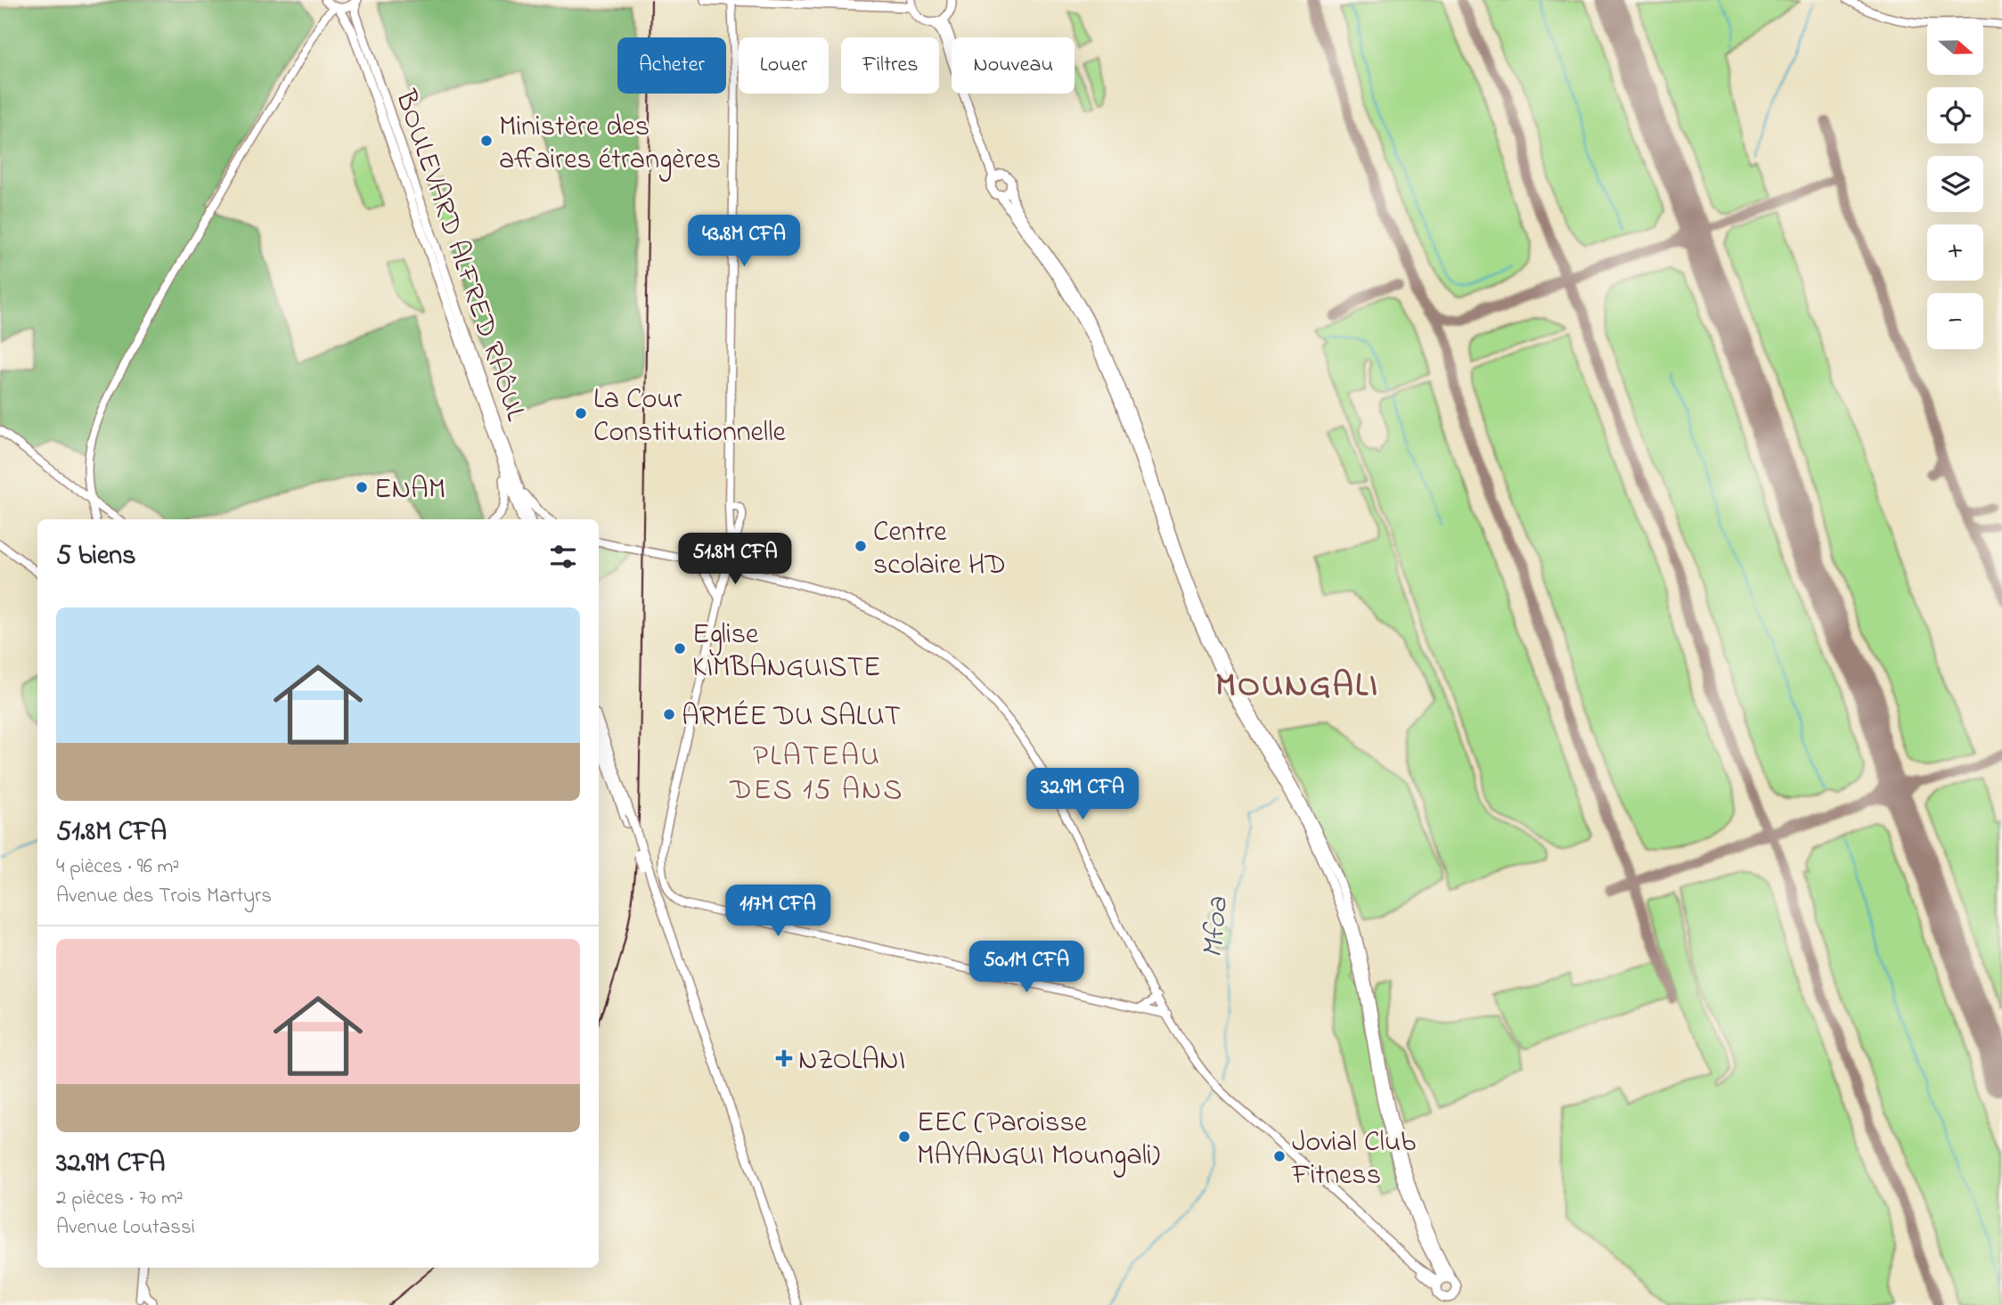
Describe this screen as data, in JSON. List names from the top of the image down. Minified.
{"streets":{"main road":["BOULEVARD ALFRED RAÔUL"]},"districts":["MOUNGALI","PLATEAU DES 15 ANS"],"water":["Mfoa"],"places":{"other":["Ministère des affaires étrangères","La Cour Constitutionnelle","ENAM","Centre scolaire HD","Eglise KIMBANGUISTE","ARMÉE DU SALUT","EEC (Paroisse MAYANGUI Moungali)","Jovial Club Fitness"],"health":["NZOLANI"]},"north":"right","page":{"map_buttons":["+","−"],"chip":["Acheter","Louer","Filtres","Nouveau"],"price":["43.8M CFA","51.8M CFA","32.9M CFA","117M CFA","50.1M CFA"],"heading":"5 biens","list":[{"name":"51.8M CFA","note":"4 pièces · 96 m² · Avenue des Trois Martyrs"},{"name":"32.9M CFA","note":"2 pièces · 70 m² · Avenue Loutassi"}]}}
